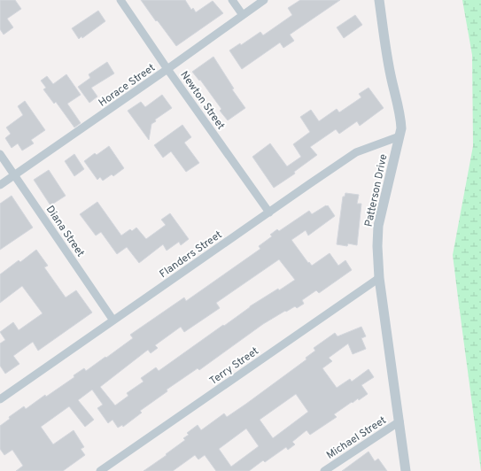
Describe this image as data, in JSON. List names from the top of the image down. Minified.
{"streets":{"street":["Horace Street","Newton Street","Patterson Drive","Diana Street","Flanders Street","Terry Street","Michael Street"]},"crossings":[["Horace Street","Newton Street"],["Horace Street","Diana Street"],["Newton Street","Flanders Street"],["Patterson Drive","Flanders Street"],["Patterson Drive","Terry Street"],["Patterson Drive","Michael Street"],["Diana Street","Flanders Street"]]}
